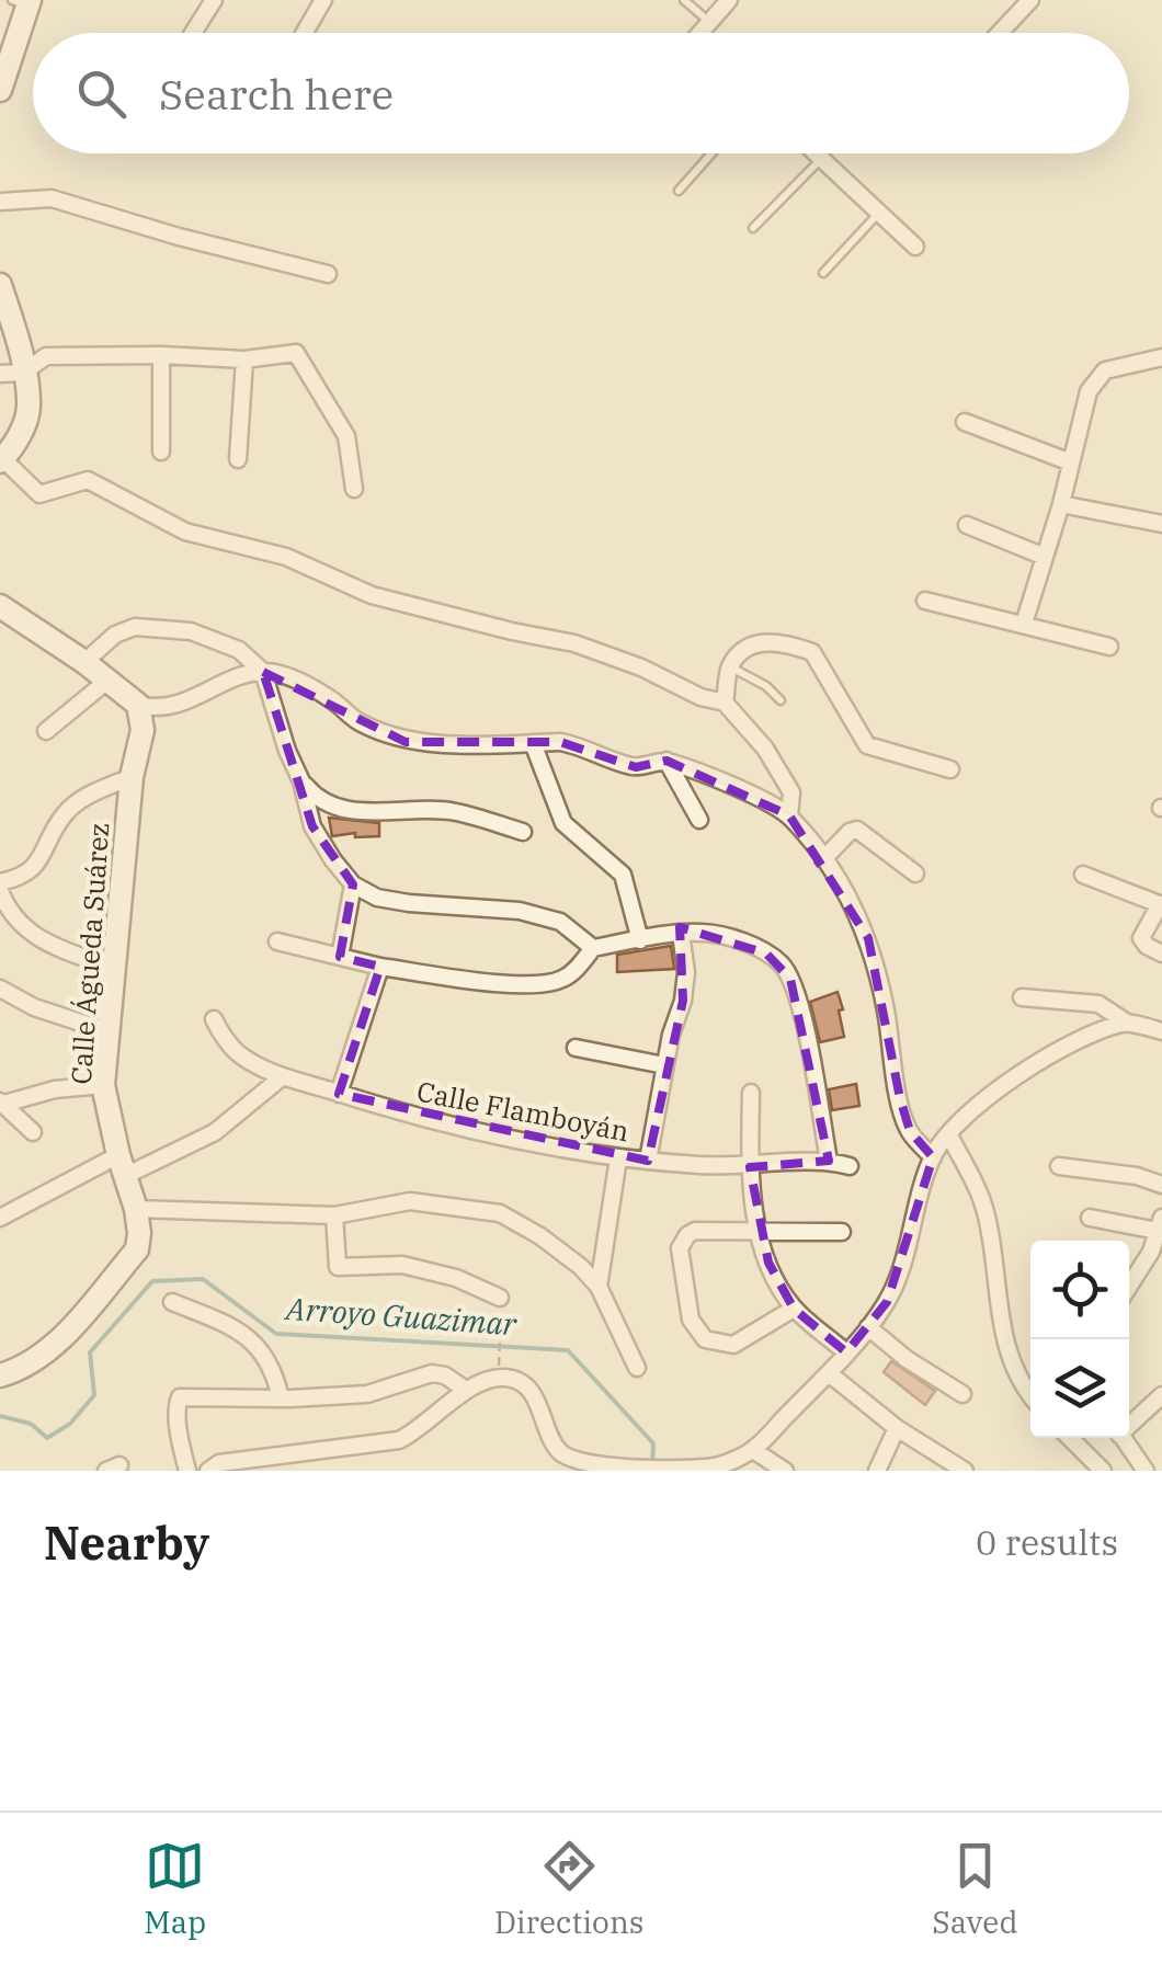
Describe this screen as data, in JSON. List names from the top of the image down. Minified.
{"streets":{"street":["Calle Águeda Suárez","Calle Flamboyán"]},"water":["Arroyo Guazimar"],"page":{"search":"Search here","heading":["Nearby","0 results"],"nav":["Map","Directions","Saved"]}}
